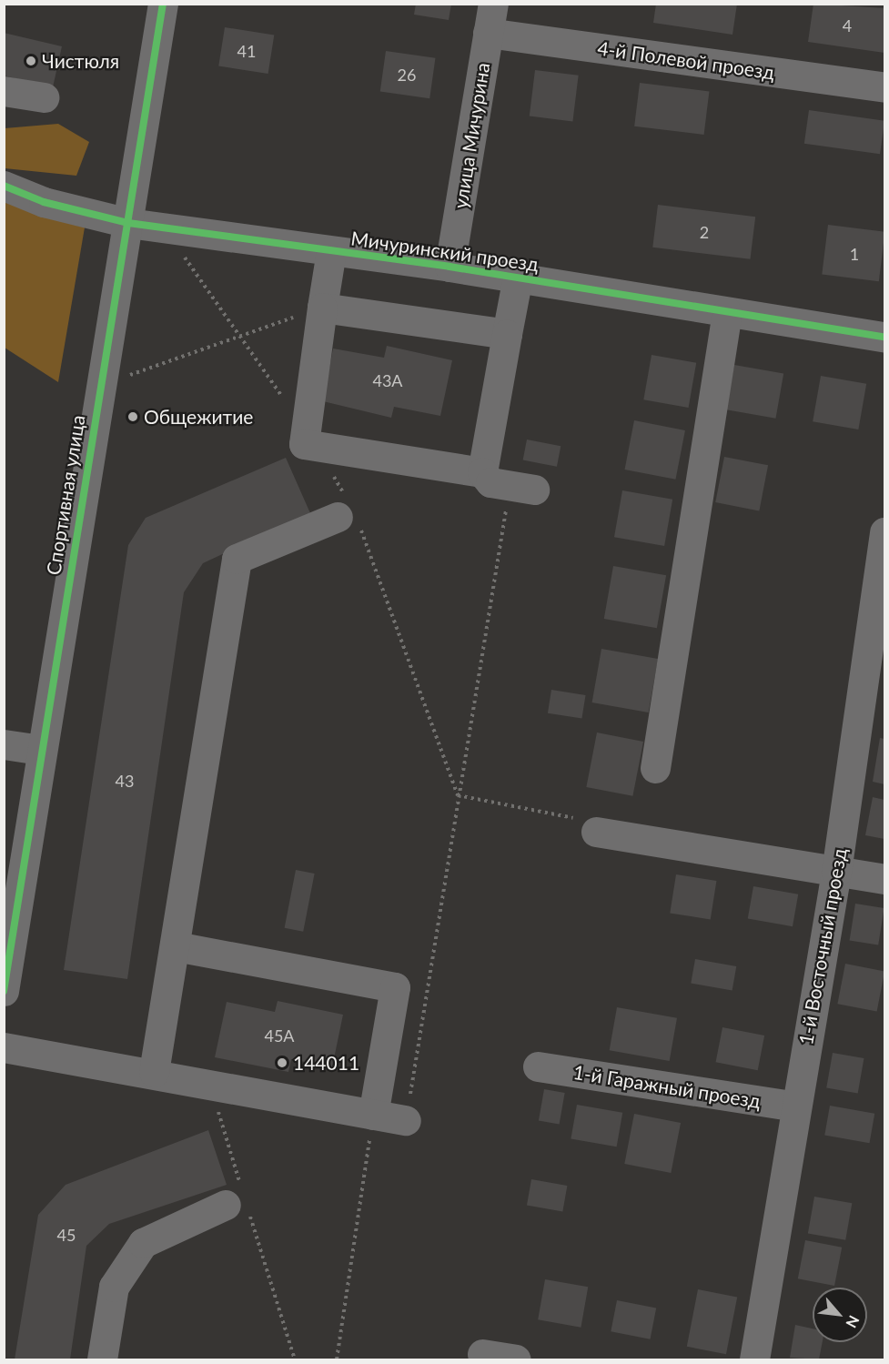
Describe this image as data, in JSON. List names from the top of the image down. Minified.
{"streets":{"street":["4-й Полевой проезд","улица Мичурина","Мичуринский проезд","Спортивная улица","1-й Восточный проезд","1-й Гаражный проезд"]},"crossings":[["4-й Полевой проезд","улица Мичурина"],["улица Мичурина","Мичуринский проезд"],["Мичуринский проезд","Спортивная улица"],["1-й Восточный проезд","1-й Гаражный проезд"]],"places":["Чистюля","Общежитие","144011"],"house_numbers":["4","41","26","2","1","43А","43","45А","45"],"north":"bottom right"}
